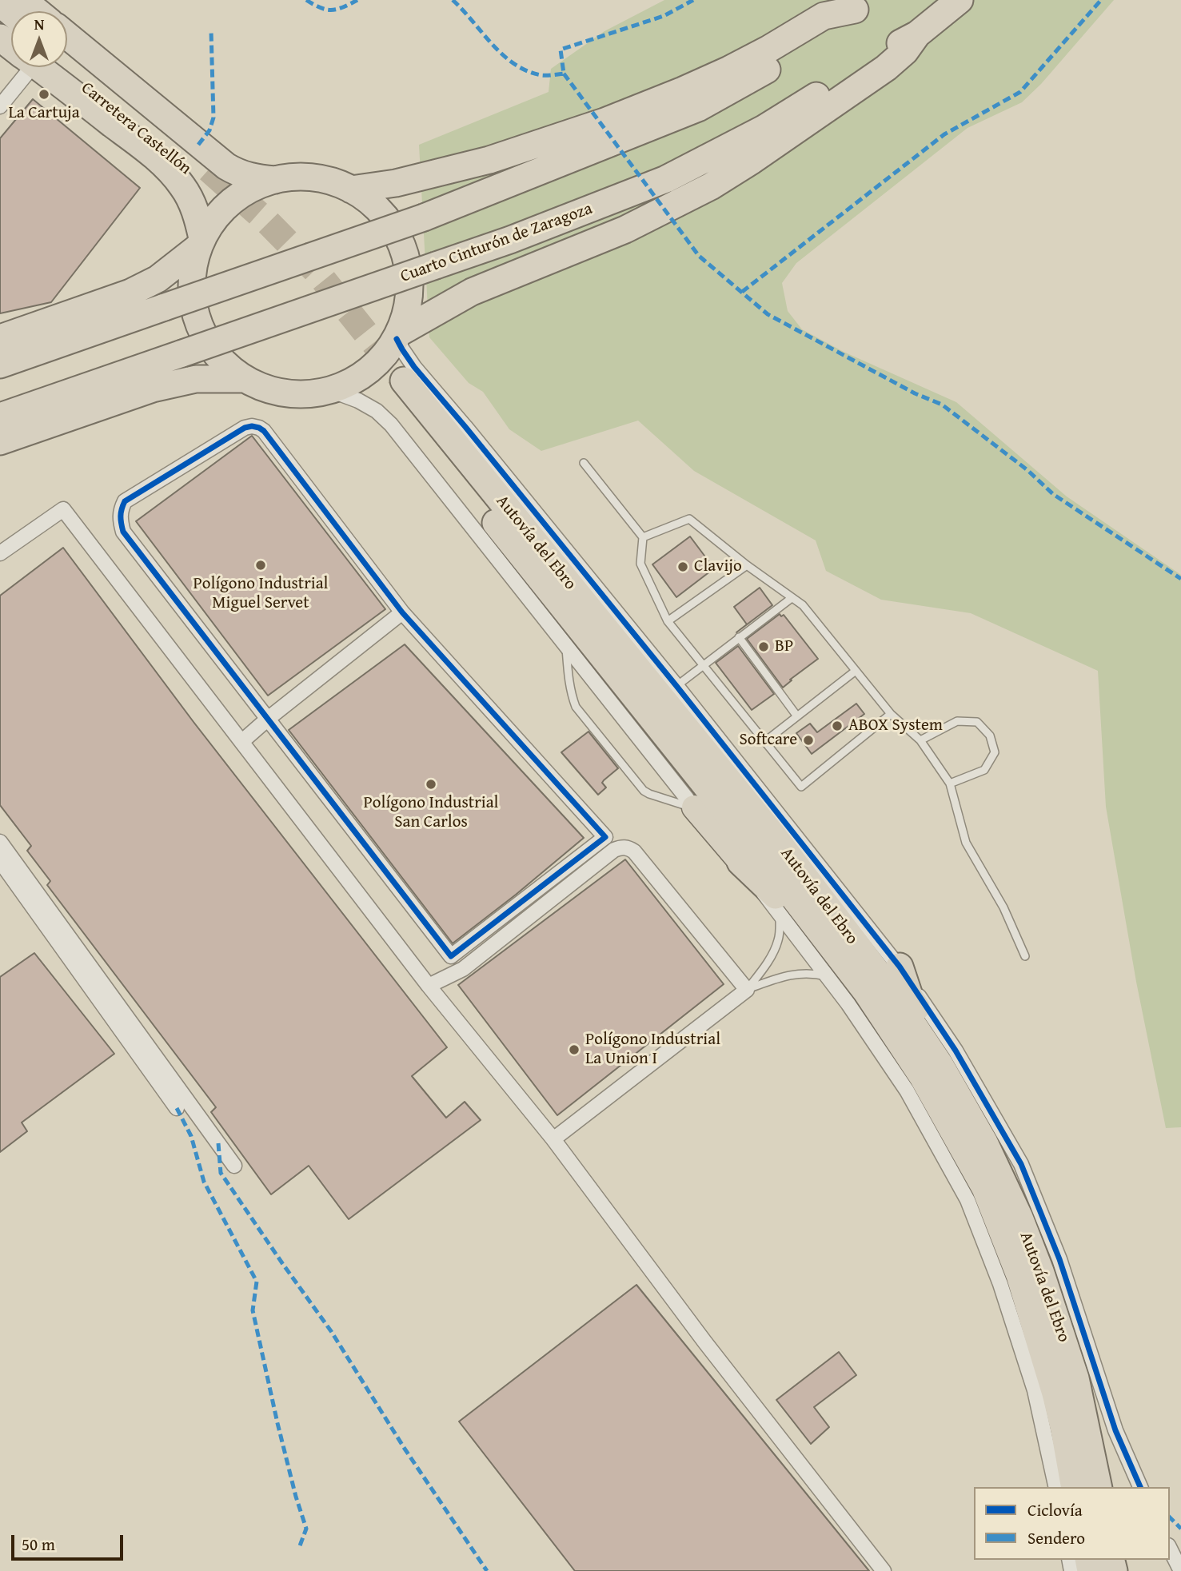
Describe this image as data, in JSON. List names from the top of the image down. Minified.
{"streets":{"highway":["Carretera Castellón","Cuarto Cinturón de Zaragoza","Autovía del Ebro"]},"places":["La Cartuja","Polígono Industrial Miguel Servet","Clavijo","BP","ABOX System","Softcare","Polígono Industrial San Carlos","Polígono Industrial La Union I"],"legend":["Ciclovía","Sendero"],"scale_bar":"50 m","north":"top"}
